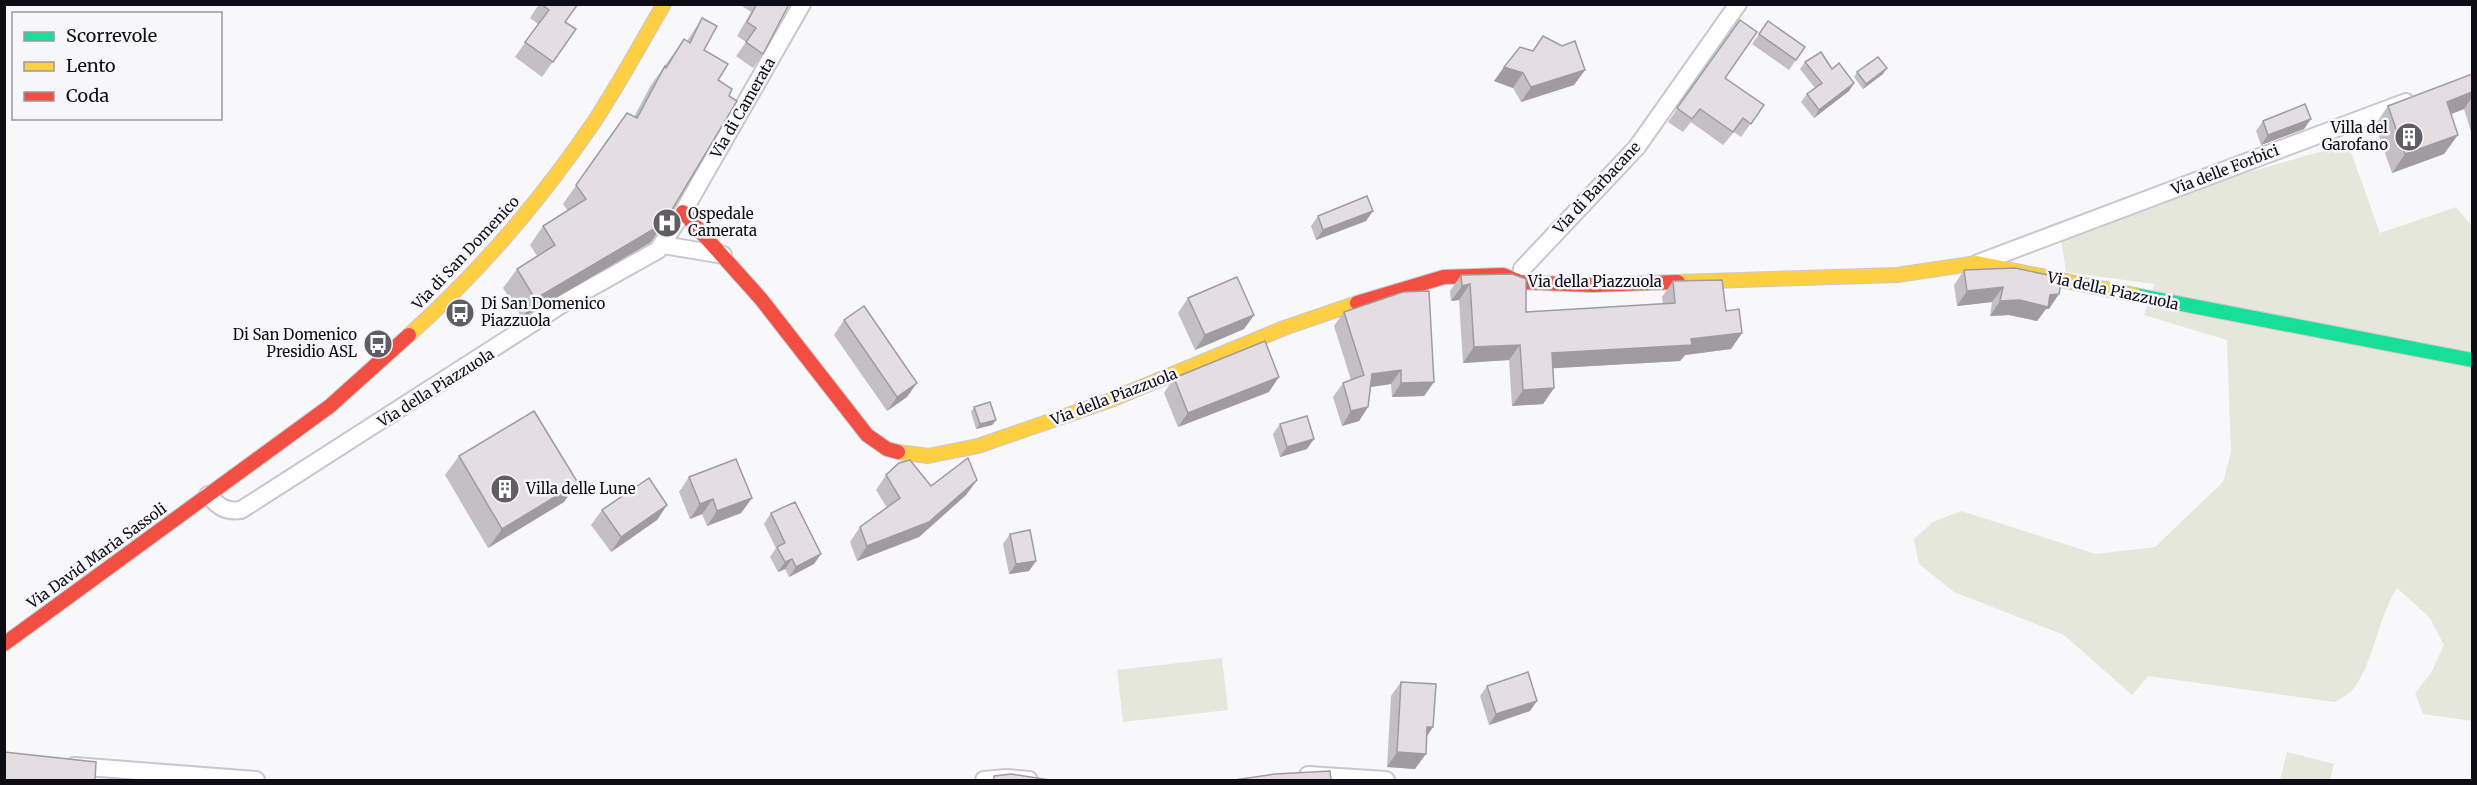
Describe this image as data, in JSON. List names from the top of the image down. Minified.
{"streets":{"street":["Via di Camerata","Via delle Forbici","Via di Barbacane","Via di San Domenico","Via della Piazzuola","Via David Maria Sassoli"]},"crossings":[["Via di Camerata","Via della Piazzuola"],["Via delle Forbici","Via della Piazzuola"],["Via di Barbacane","Via della Piazzuola"],["Via di San Domenico","Via della Piazzuola"],["Via di San Domenico","Via David Maria Sassoli"],["Via della Piazzuola","Via David Maria Sassoli"]],"places":{"building":["Villa del Garofano","Villa delle Lune"],"hospital":["Ospedale Camerata"],"bus stop":["Di San Domenico Piazzuola","Di San Domenico Presidio ASL"]},"legend":["Scorrevole","Lento","Coda"]}
